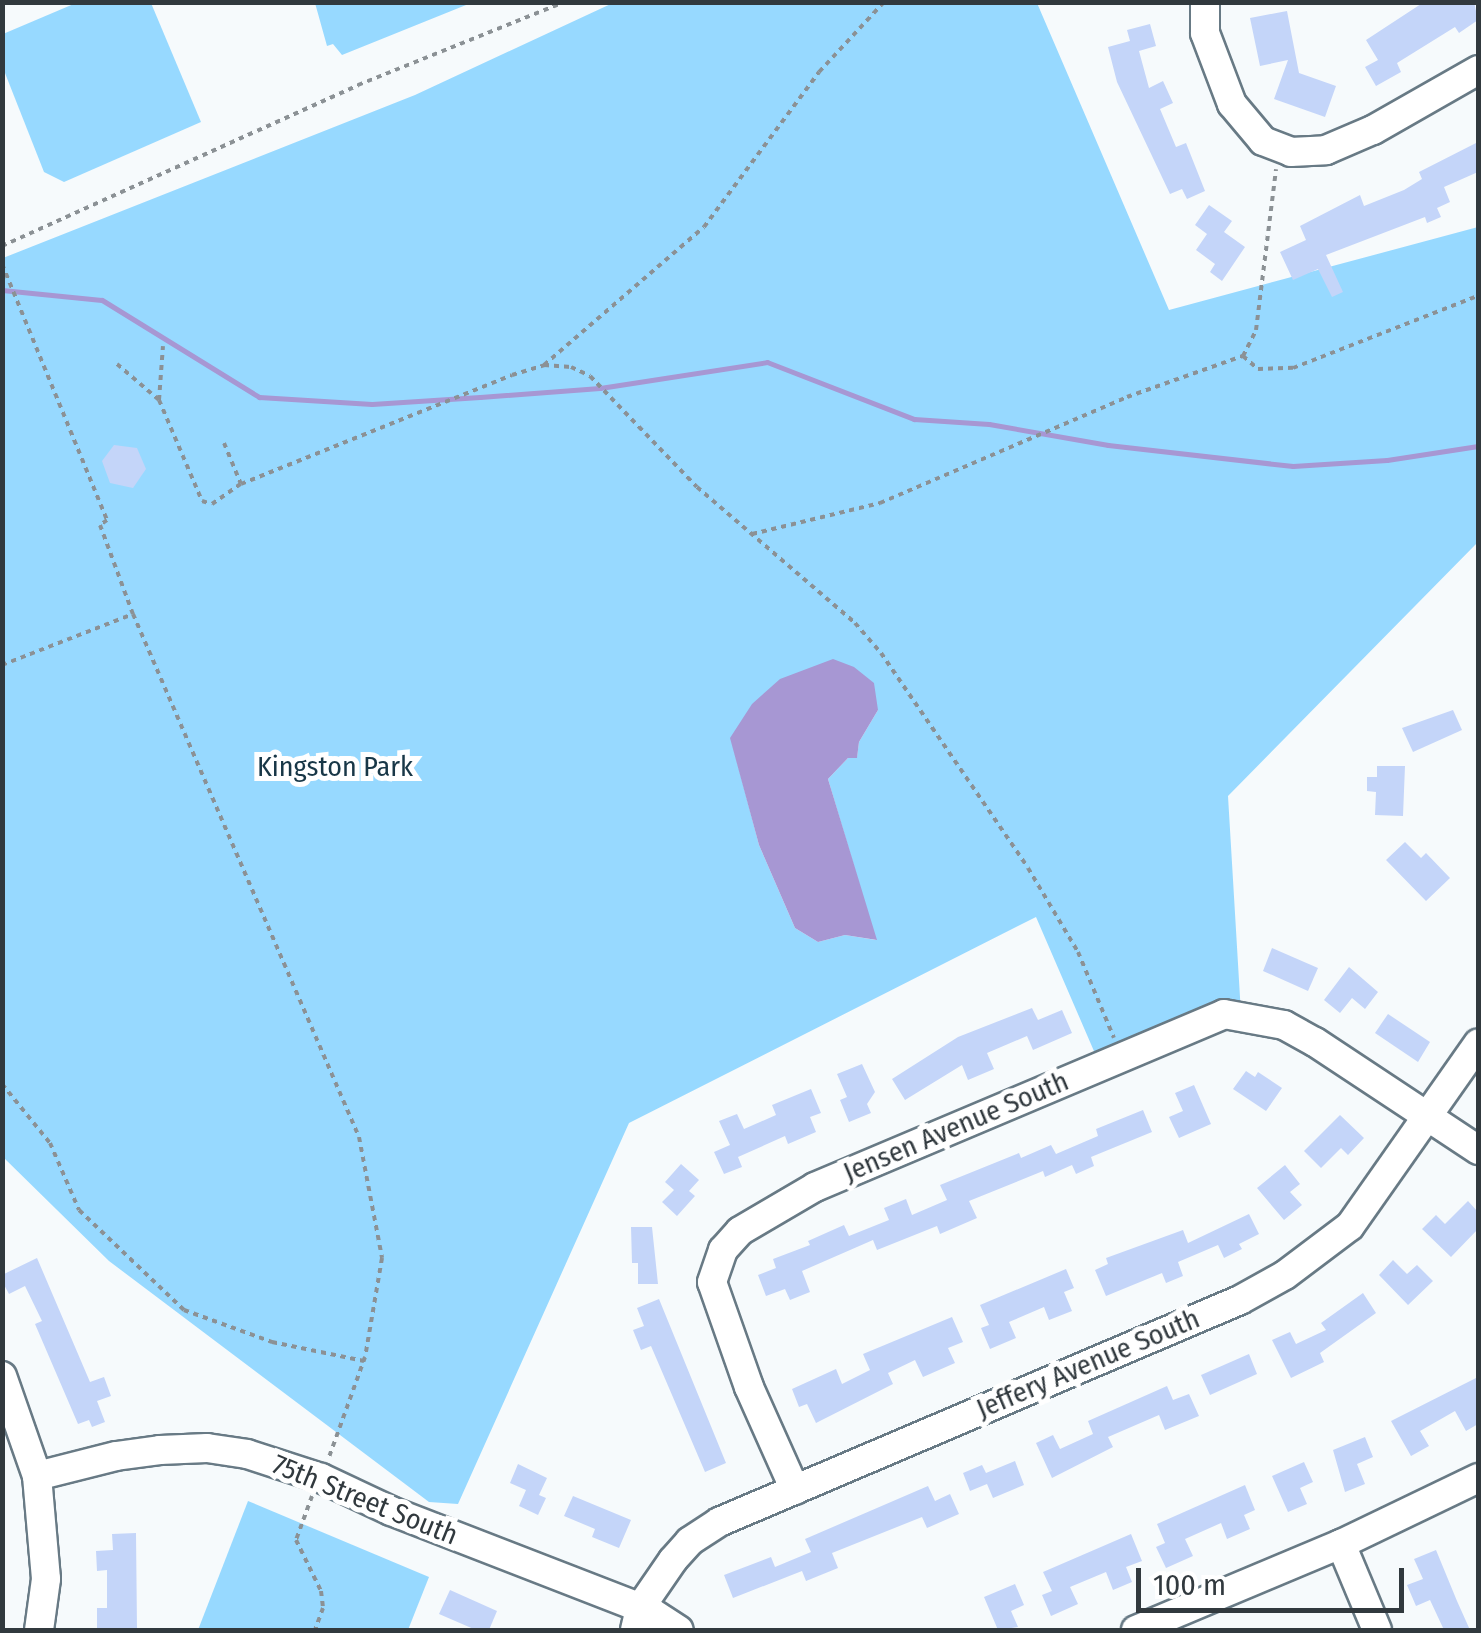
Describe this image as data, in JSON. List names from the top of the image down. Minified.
{"streets":{"street":["Jensen Avenue South","Jeffery Avenue South","75th Street South"]},"crossings":[["Jensen Avenue South","Jeffery Avenue South"],["Jeffery Avenue South","75th Street South"]],"parks":["Kingston Park"],"scale_bar":"100 m"}
